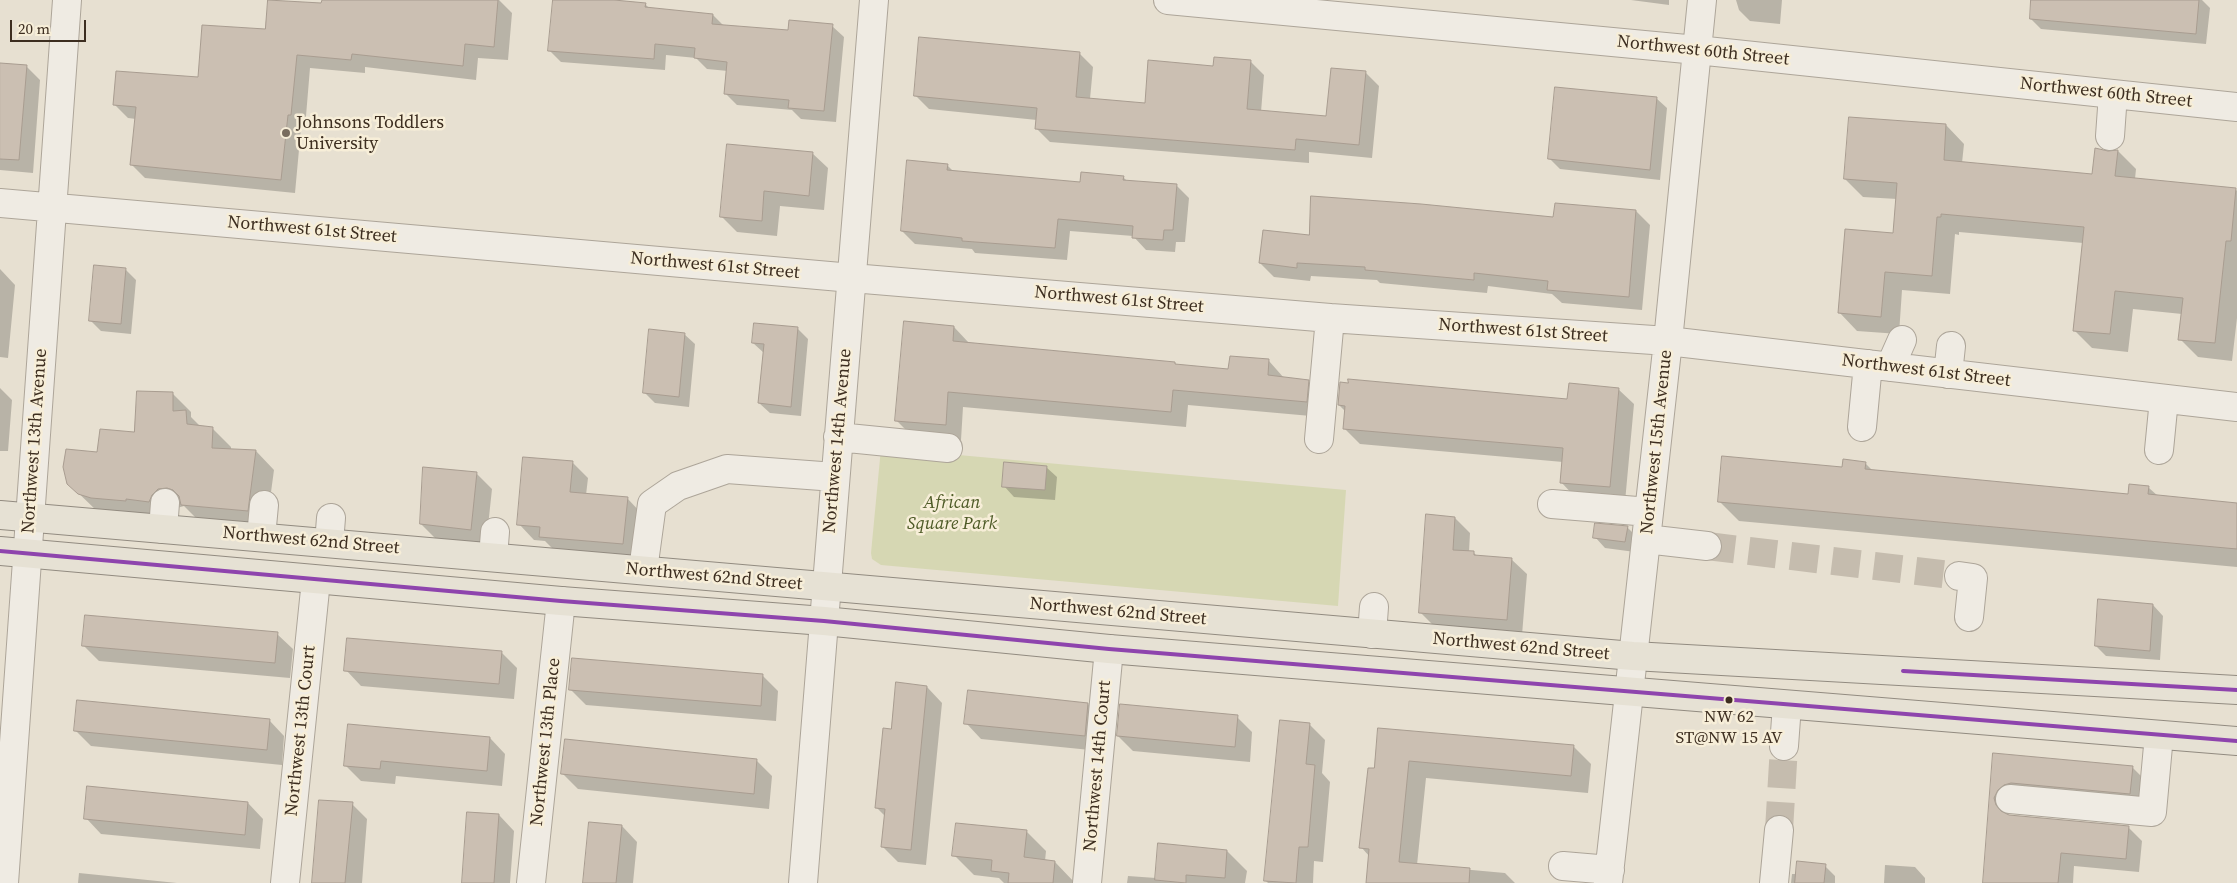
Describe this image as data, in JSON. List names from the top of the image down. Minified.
{"streets":{"main road":["Northwest 62nd Street"],"street":["Northwest 60th Street","Northwest 61st Street","Northwest 13th Avenue","Northwest 14th Avenue","Northwest 15th Avenue","Northwest 13th Court","Northwest 13th Place","Northwest 14th Court"]},"crossings":[["Northwest 60th Street","Northwest 15th Avenue"],["Northwest 61st Street","Northwest 13th Avenue"],["Northwest 61st Street","Northwest 14th Avenue"],["Northwest 61st Street","Northwest 15th Avenue"],["Northwest 13th Avenue","Northwest 62nd Street"],["Northwest 14th Avenue","Northwest 62nd Street"],["Northwest 15th Avenue","Northwest 62nd Street"],["Northwest 62nd Street","Northwest 13th Court"],["Northwest 62nd Street","Northwest 13th Place"],["Northwest 62nd Street","Northwest 14th Court"]],"parks":["African Square Park"],"places":["Johnsons Toddlers University","NW 62 ST@NW 15 AV"],"scale_bar":"20 m"}
